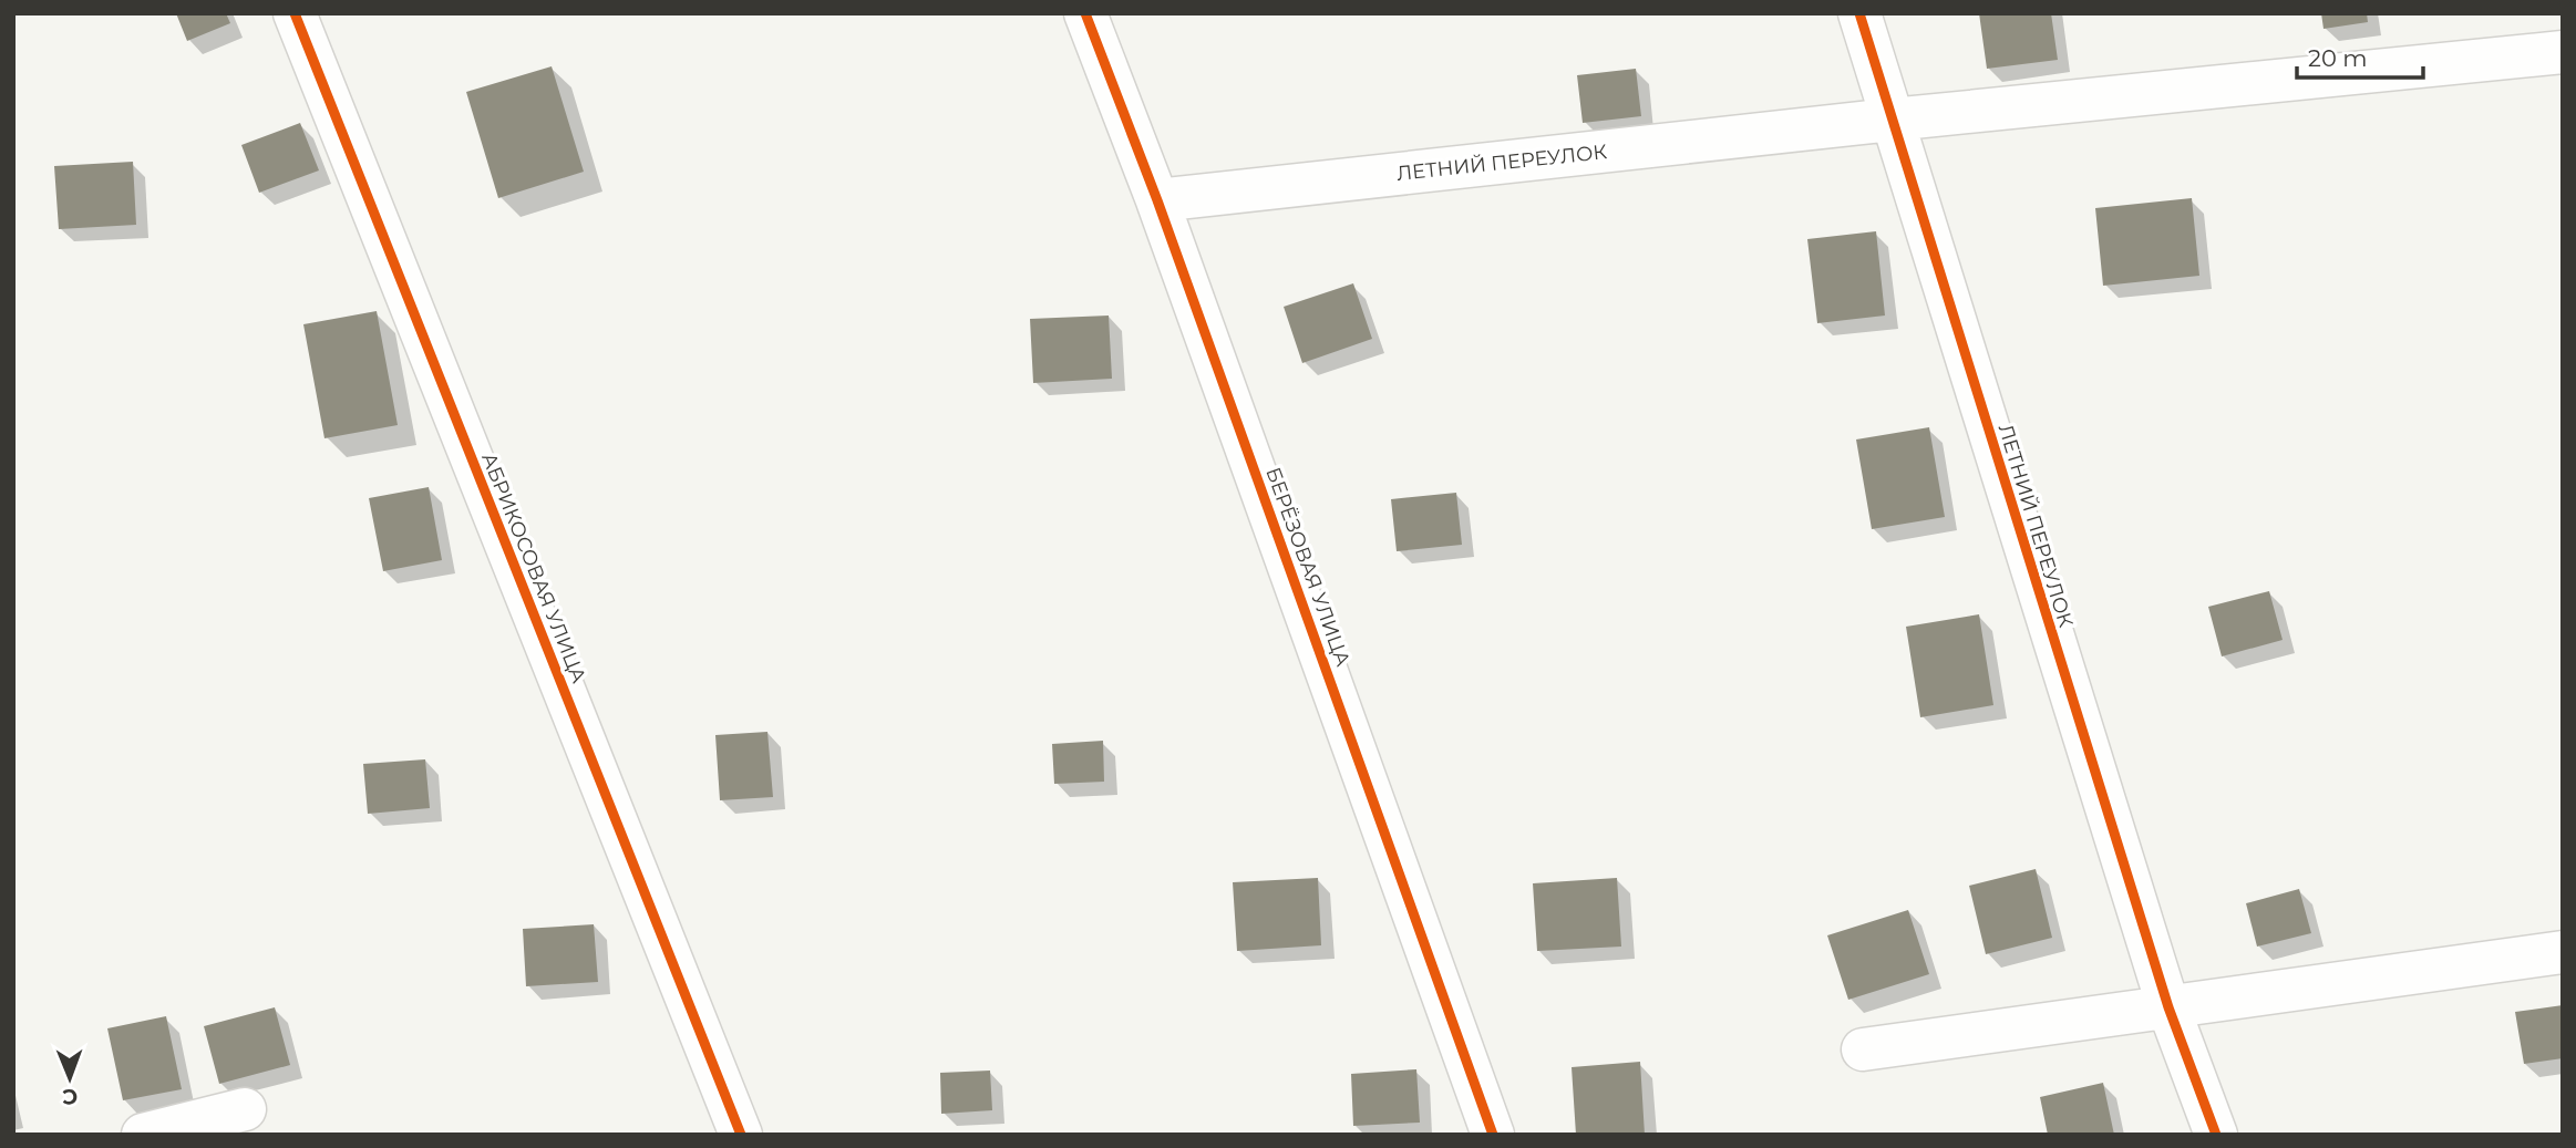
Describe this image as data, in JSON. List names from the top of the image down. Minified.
{"streets":{"street":["ЛЕТНИЙ ПЕРЕУЛОК","БЕРЁЗОВАЯ УЛИЦА","АБРИКОСОВАЯ УЛИЦА"]},"crossings":[["ЛЕТНИЙ ПЕРЕУЛОК","БЕРЁЗОВАЯ УЛИЦА"]],"scale_bar":"20 m","north":"bottom"}
